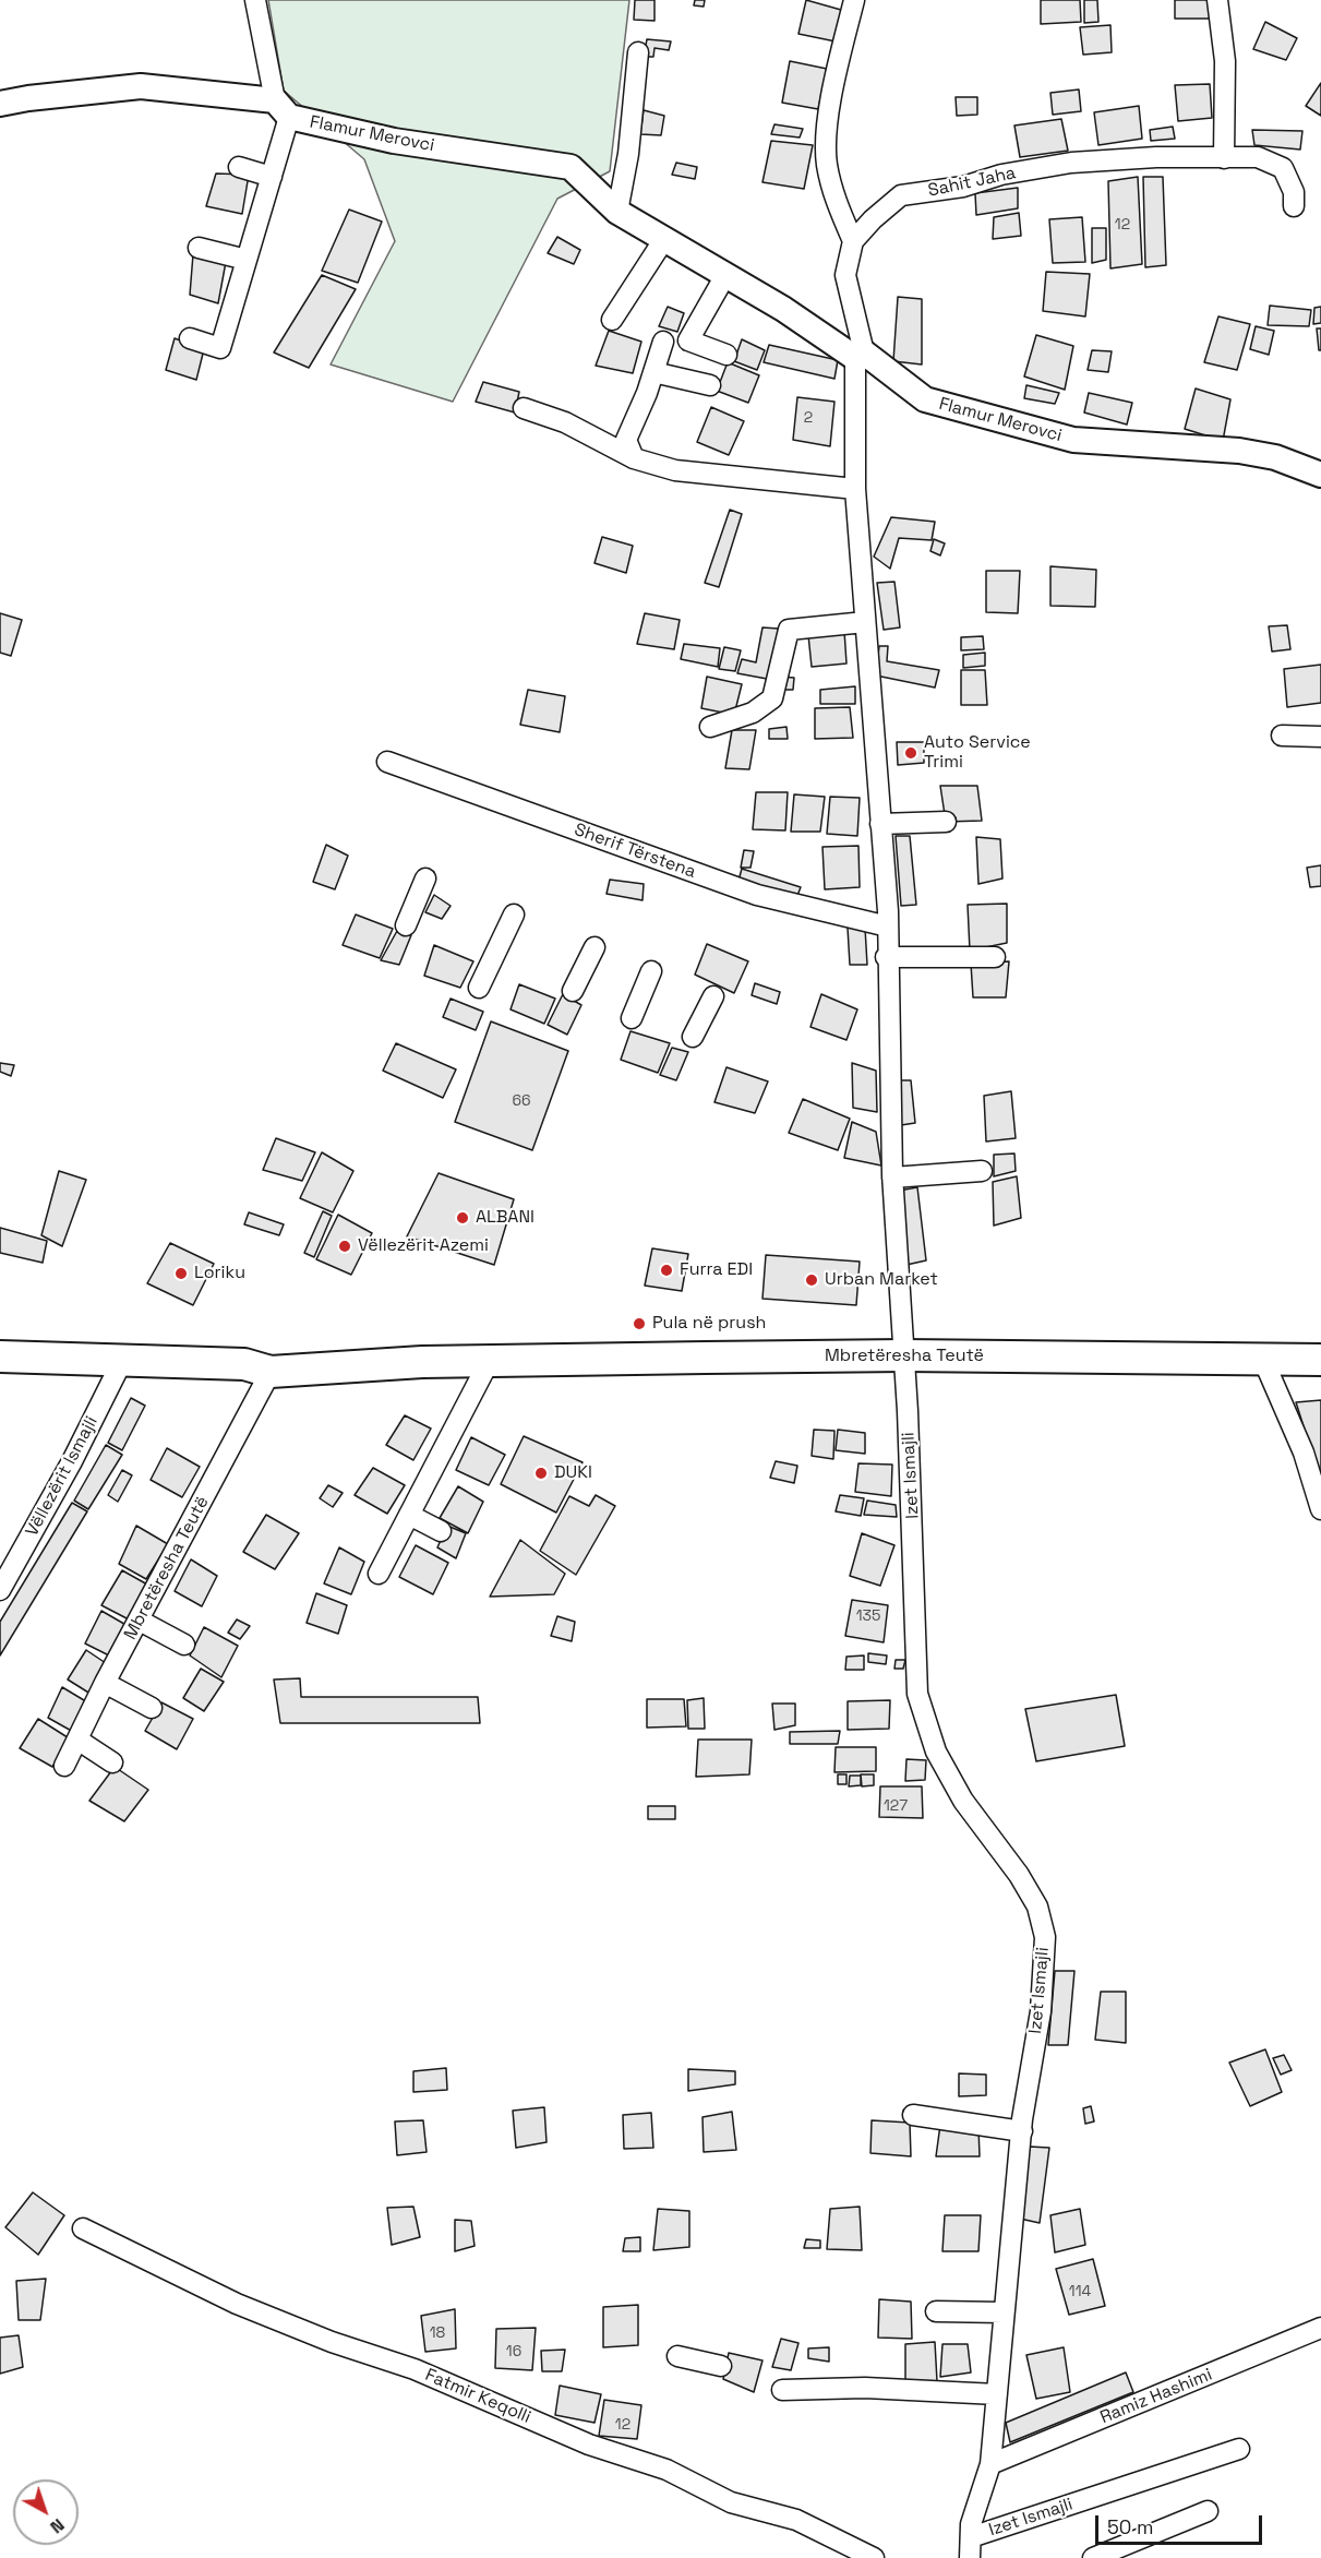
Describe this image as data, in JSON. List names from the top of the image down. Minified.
{"streets":{"main road":["Mbretëresha Teutë"],"street":["Flamur Merovci","Sahit Jaha","Sherif Tërstena","Izet Ismajli","Vëllezërit Ismajli","Fatmir Keqolli","Ramiz Hashimi"]},"crossings":[["Mbretëresha Teutë","Izet Ismajli"],["Mbretëresha Teutë","Vëllezërit Ismajli"],["Izet Ismajli","Ramiz Hashimi"]],"places":["Auto Service Trimi","ALBANI","Vëllezërit Azemi","Furra EDI","Loriku","Urban Market","Pula në prush","DUKI"],"house_numbers":["12","2","66","135","127","114","18","16","12"],"scale_bar":"50 m","north":"bottom right"}
